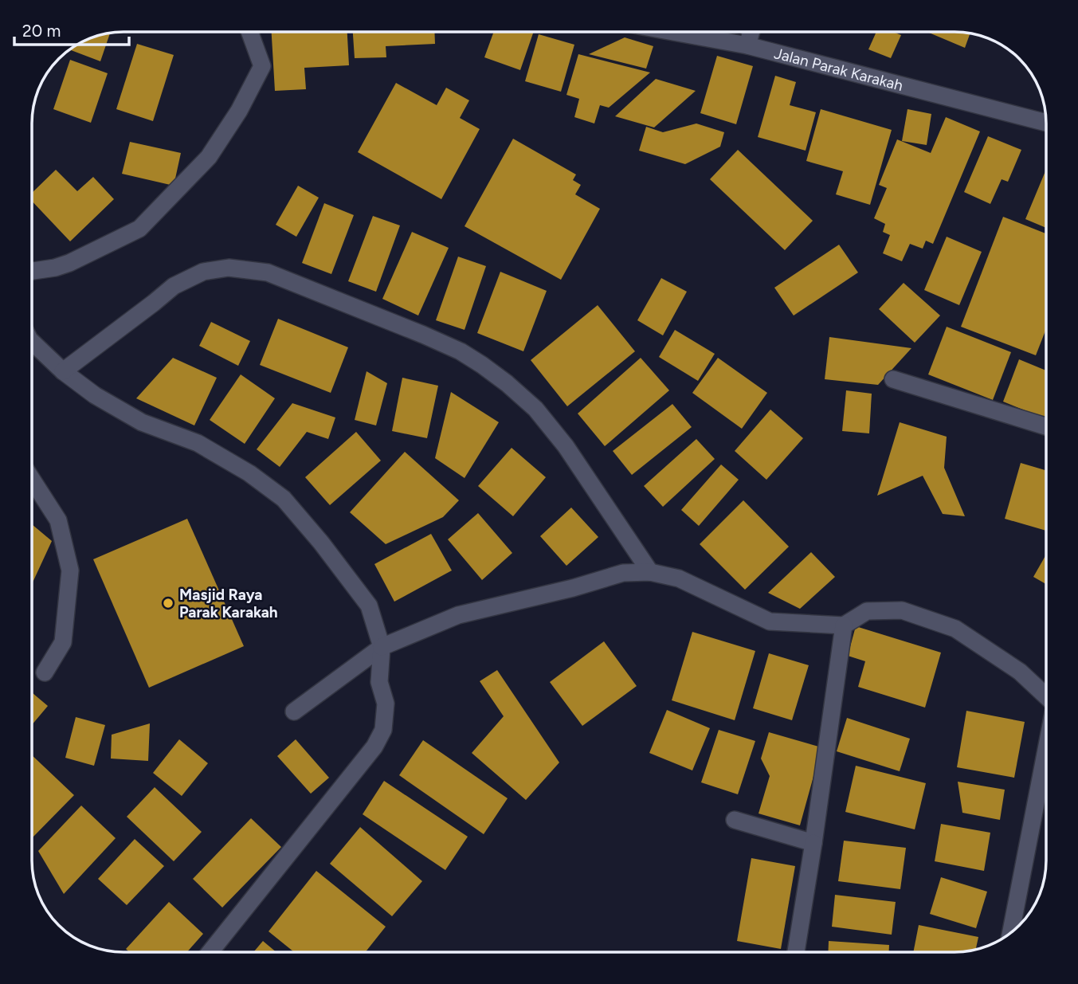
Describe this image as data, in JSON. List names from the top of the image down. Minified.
{"streets":{"street":["Jalan Parak Karakah"]},"places":["Masjid Raya Parak Karakah"],"scale_bar":"20 m"}
